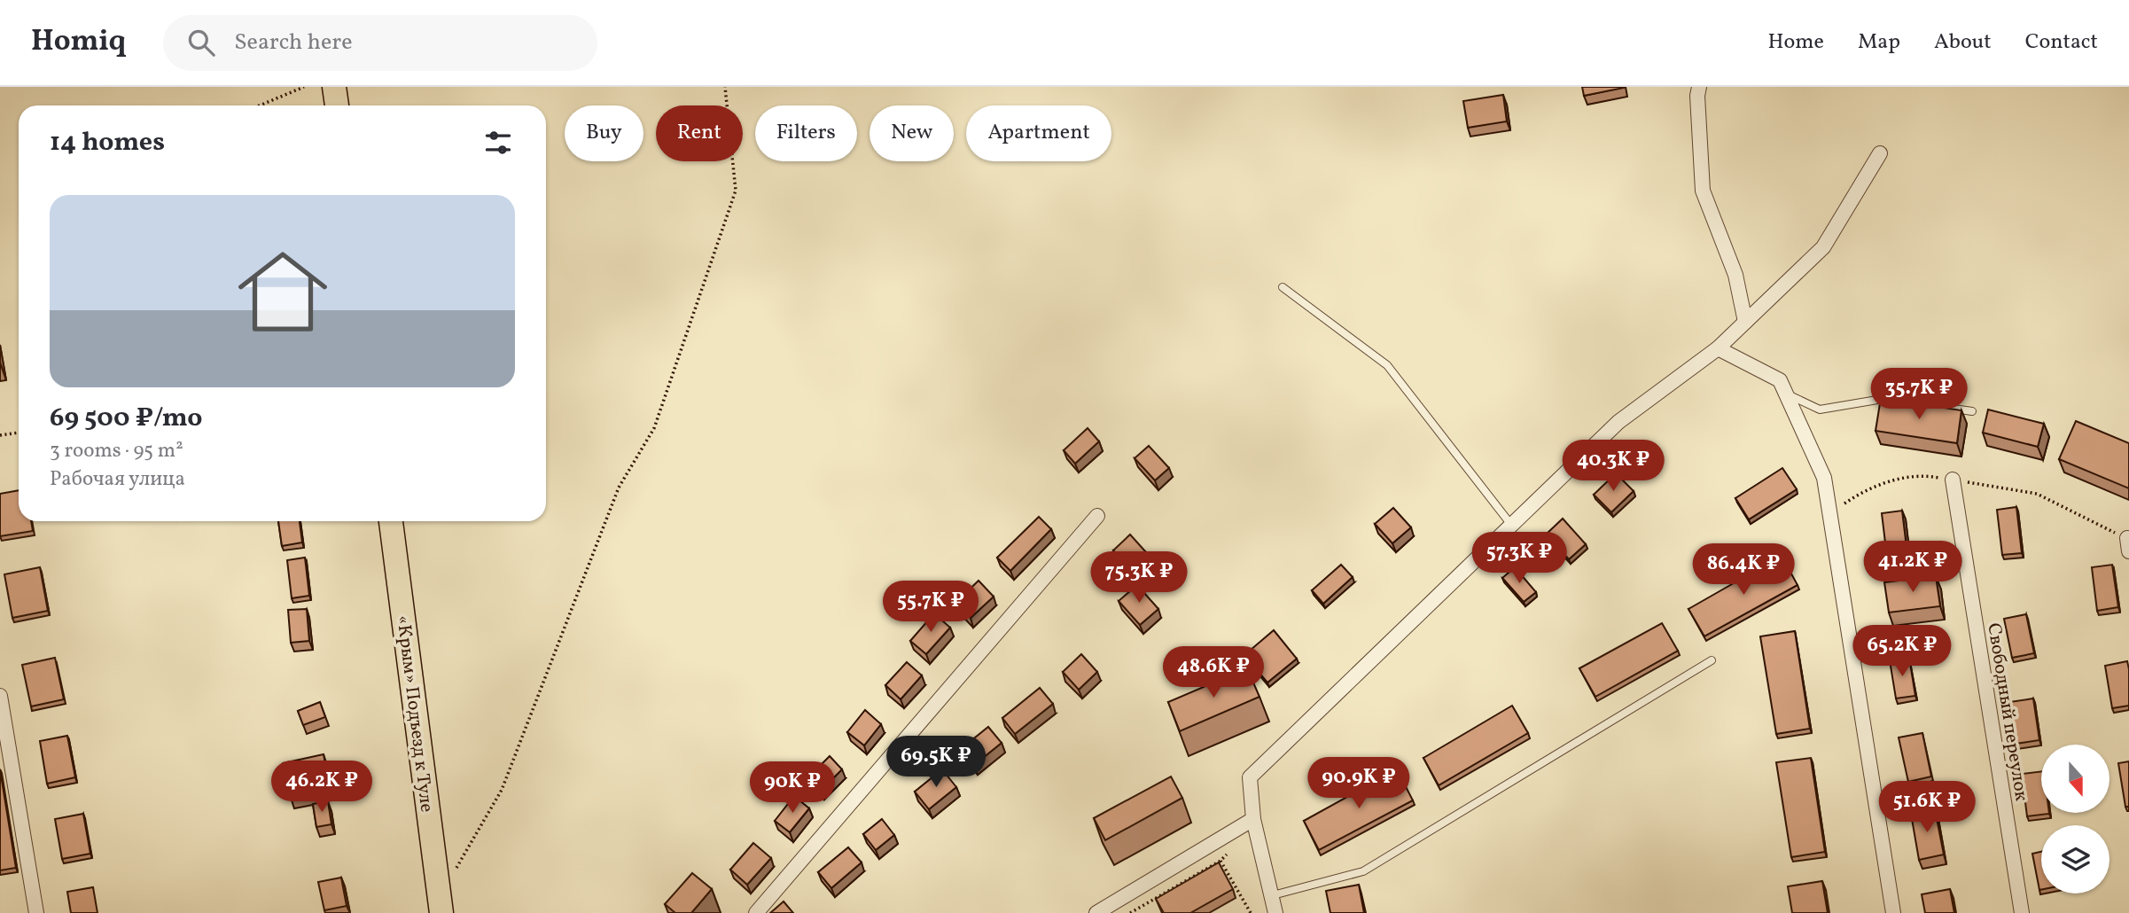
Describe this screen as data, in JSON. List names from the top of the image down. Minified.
{"streets":{"main road":["«Крым» Подъезд к Туле"],"street":["Свободный переулок"]},"north":"bottom","page":{"header":"Homiq","search":"Search here","nav":["Home","Map","About","Contact"],"chip":["Buy","Rent","Filters","New","Apartment"],"heading":"14 homes","list":[{"name":"69 500 ₽/mo","note":"3 rooms · 95 m² · Рабочая улица"}],"price":["35.7K ₽","40.3K ₽","57.3K ₽","41.2K ₽","86.4K ₽","75.3K ₽","55.7K ₽","65.2K ₽","48.6K ₽","69.5K ₽","90.9K ₽","46.2K ₽","90K ₽","51.6K ₽"]}}
